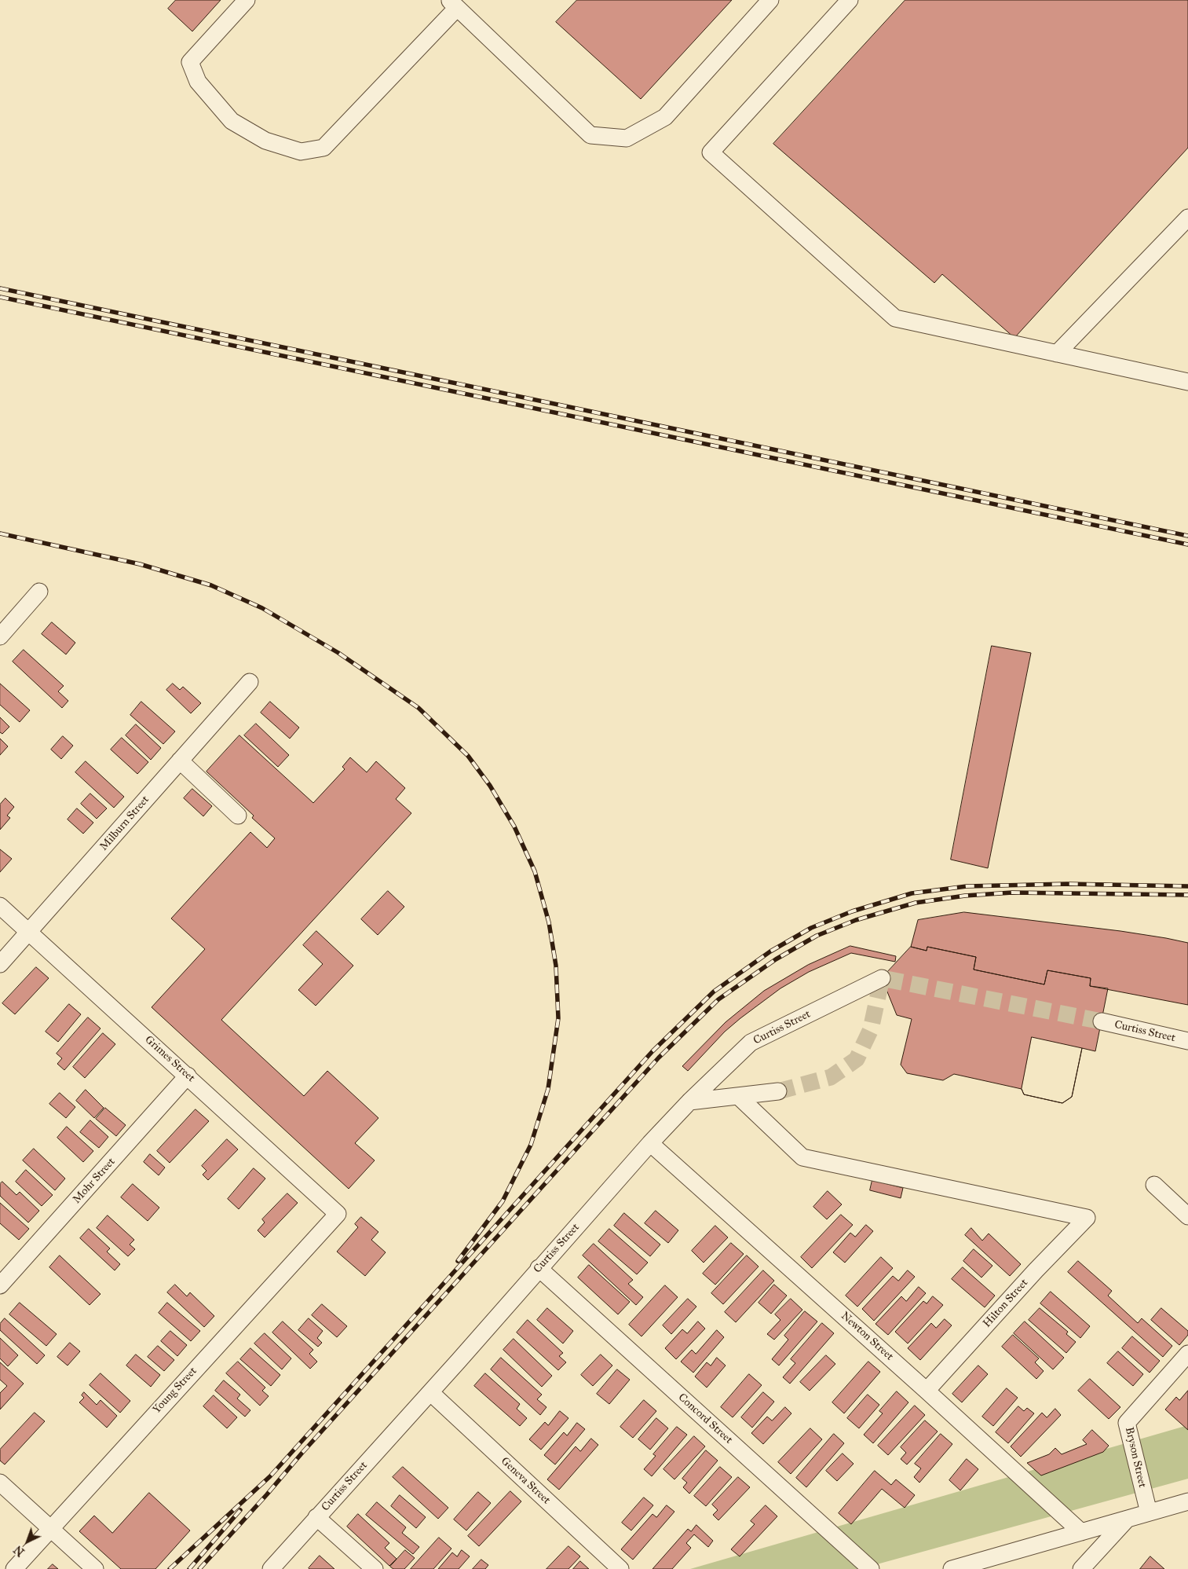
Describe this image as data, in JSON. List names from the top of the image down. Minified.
{"streets":{"street":["Milburn Street","Curtiss Street","Grimes Street","Mohr Street","Hilton Street","Newton Street","Young Street","Concord Street","Bryson Street","Geneva Street"]},"crossings":[["Milburn Street","Grimes Street"],["Curtiss Street","Newton Street"],["Curtiss Street","Concord Street"],["Curtiss Street","Geneva Street"],["Grimes Street","Mohr Street"],["Grimes Street","Young Street"],["Hilton Street","Newton Street"]],"north":"bottom left"}
